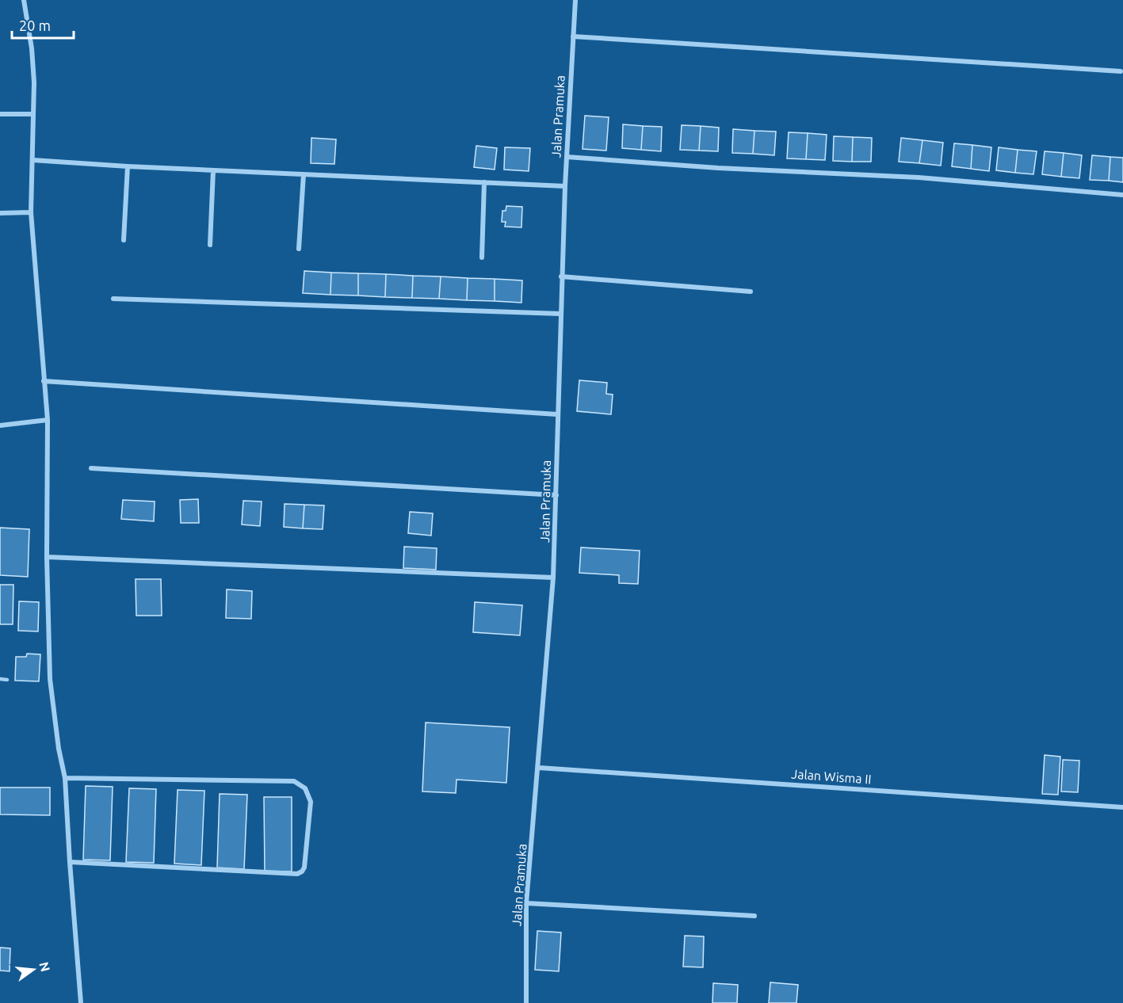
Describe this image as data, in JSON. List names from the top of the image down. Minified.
{"streets":{"street":["Jalan Pramuka","Jalan Wisma II"]},"crossings":[["Jalan Pramuka","Jalan Wisma II"]],"scale_bar":"20 m","north":"right"}
